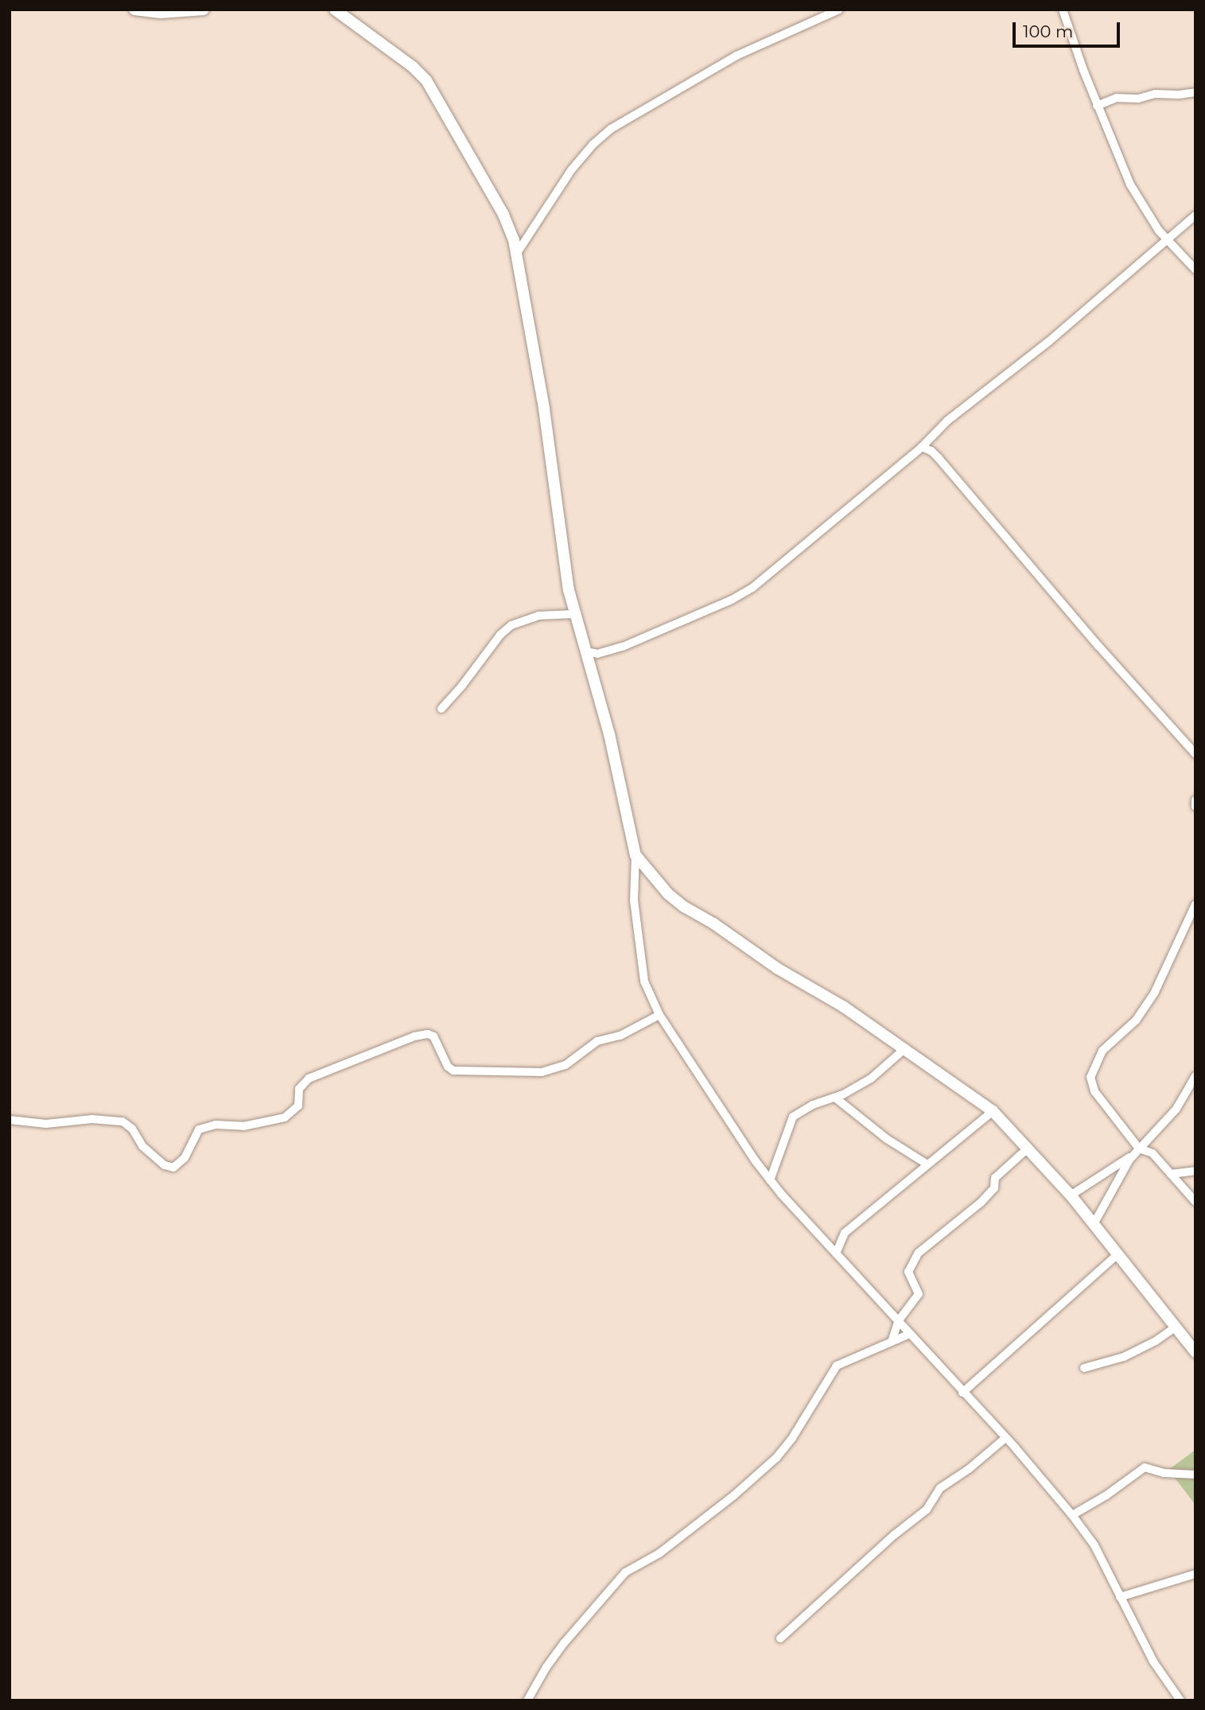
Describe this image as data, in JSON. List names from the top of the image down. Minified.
{"scale_bar":"100 m"}
